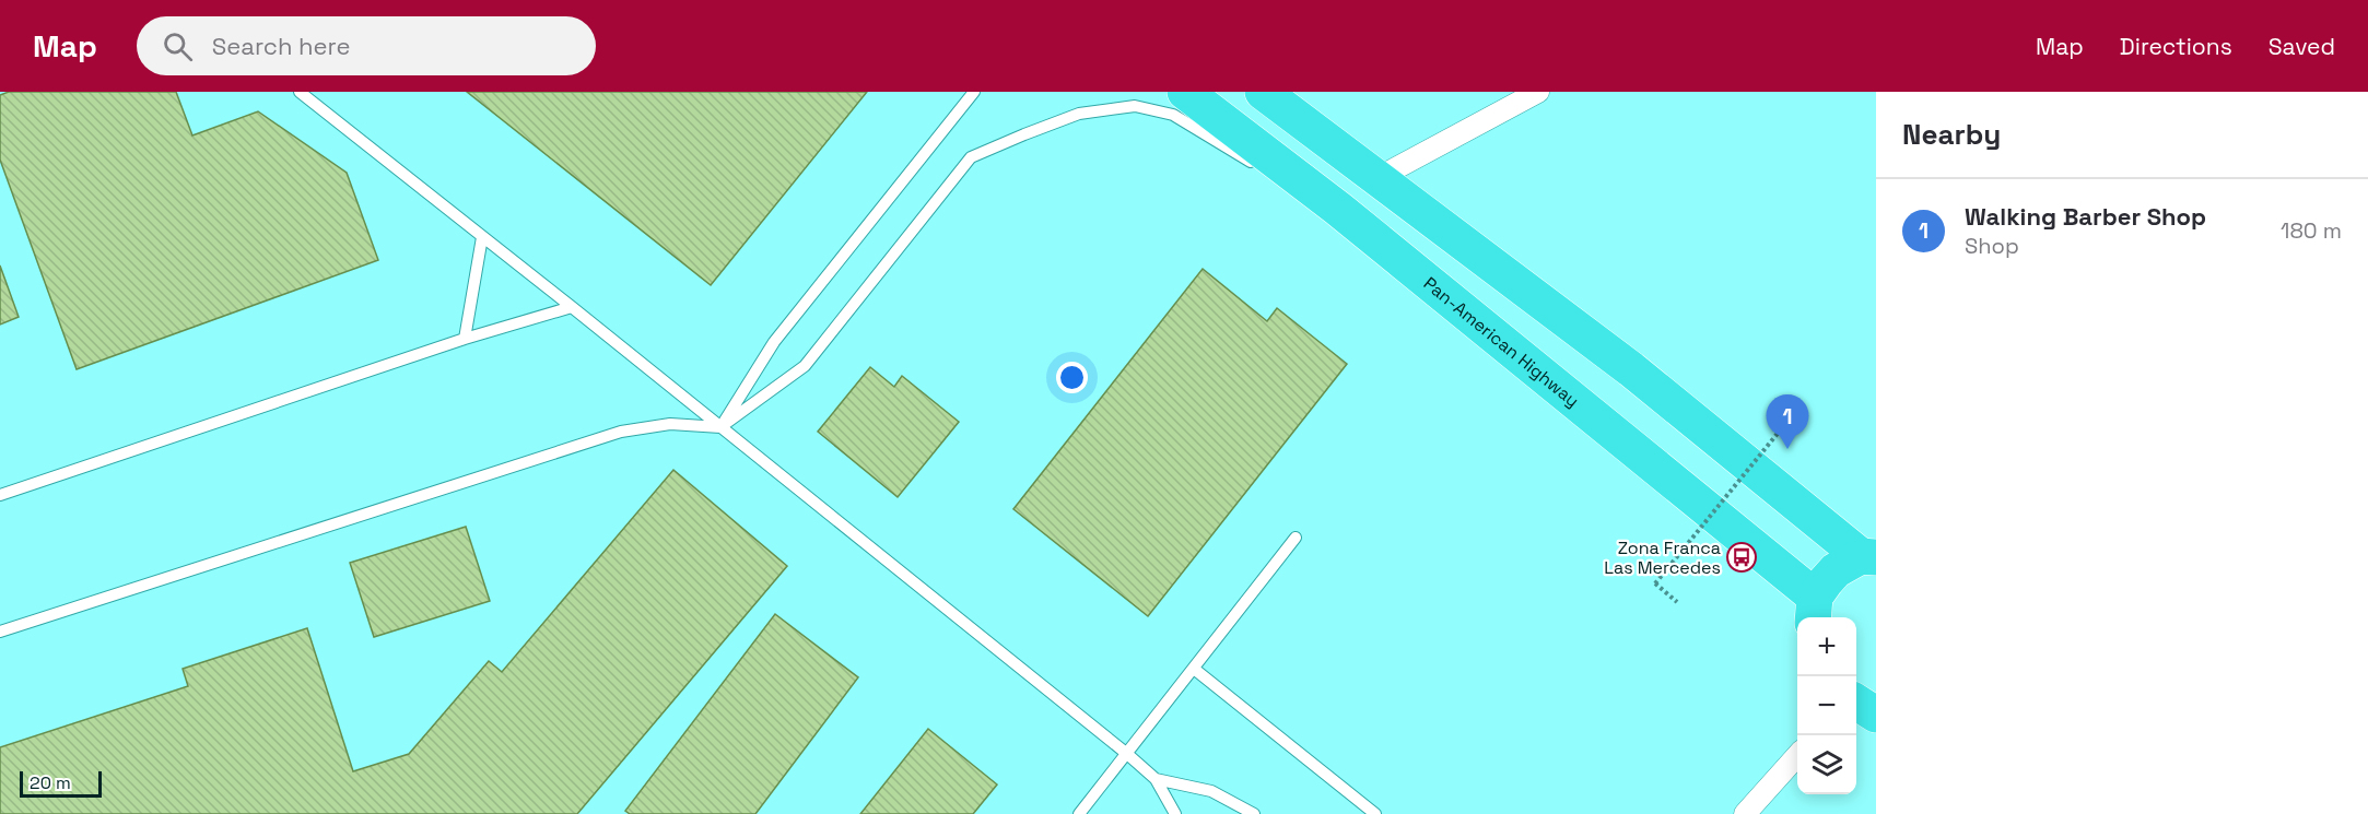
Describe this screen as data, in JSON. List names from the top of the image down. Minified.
{"streets":{"highway":["Pan-American Highway"]},"places":{"bus stop":["Zona Franca Las Mercedes"]},"scale_bar":"20 m","page":{"header":"Map","search":"Search here","nav":["Map","Directions","Saved"],"heading":"Nearby","list":[{"mark":"1","name":"Walking Barber Shop","note":"Shop","value":"180 m"}],"pins":"1","map_buttons":["+","−"],"scale":"20 m"}}
